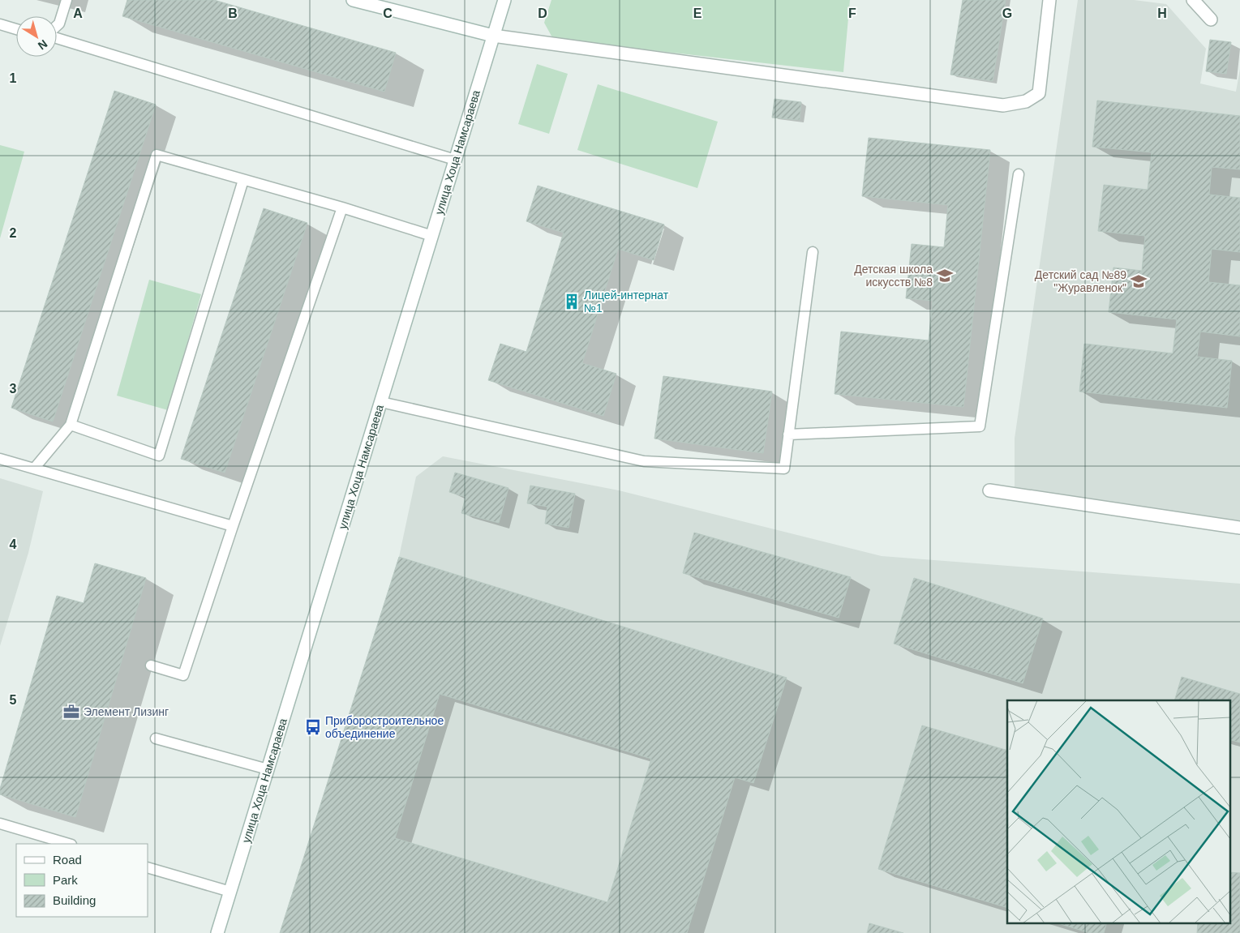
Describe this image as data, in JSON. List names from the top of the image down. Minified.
{"streets":{"street":["улица Хоца Намсараева"]},"places":{"school or university":["Детская школа искусств №8","Детский сад №89 \"Журавленок\""],"building":["Лицей-интернат №1"],"office":["Элемент Лизинг"],"bus stop":["Приборостроительное объединение"]},"legend":["Road","Park","Building"],"north":"bottom right","grid":{"columns":["A","B","C","D","E","F","G","H"],"rows":["1","2","3","4","5"]}}
